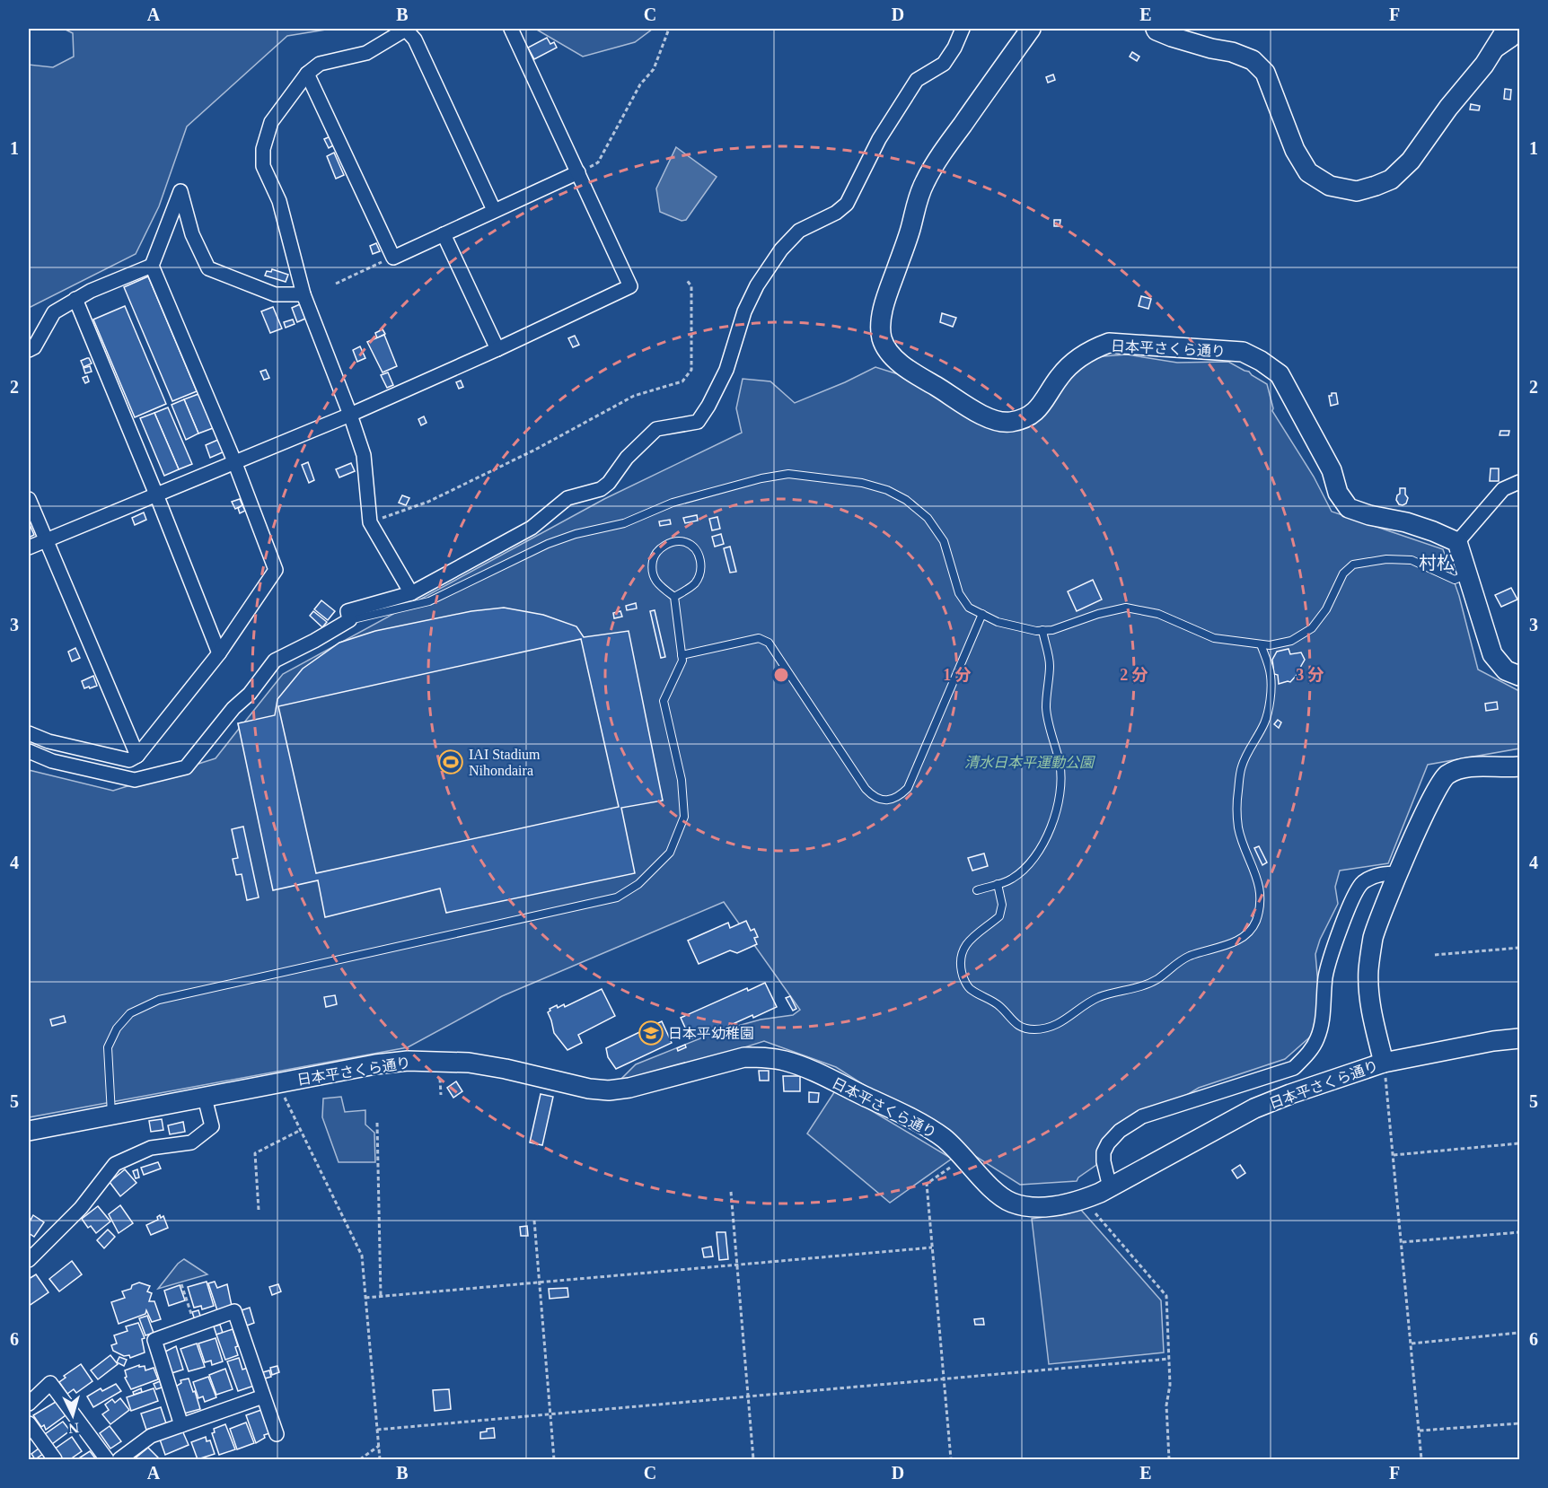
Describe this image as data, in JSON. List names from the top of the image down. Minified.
{"streets":{"street":["日本平さくら通り"]},"districts":["村松"],"parks":["清水日本平運動公園"],"places":{"sports":["IAI Stadium Nihondaira"],"school or university":["日本平幼稚園"]},"north":"bottom","grid":{"columns":["A","B","C","D","E","F"],"rows":["1","2","3","4","5","6"]},"rings":["1 分","2 分","3 分"]}
